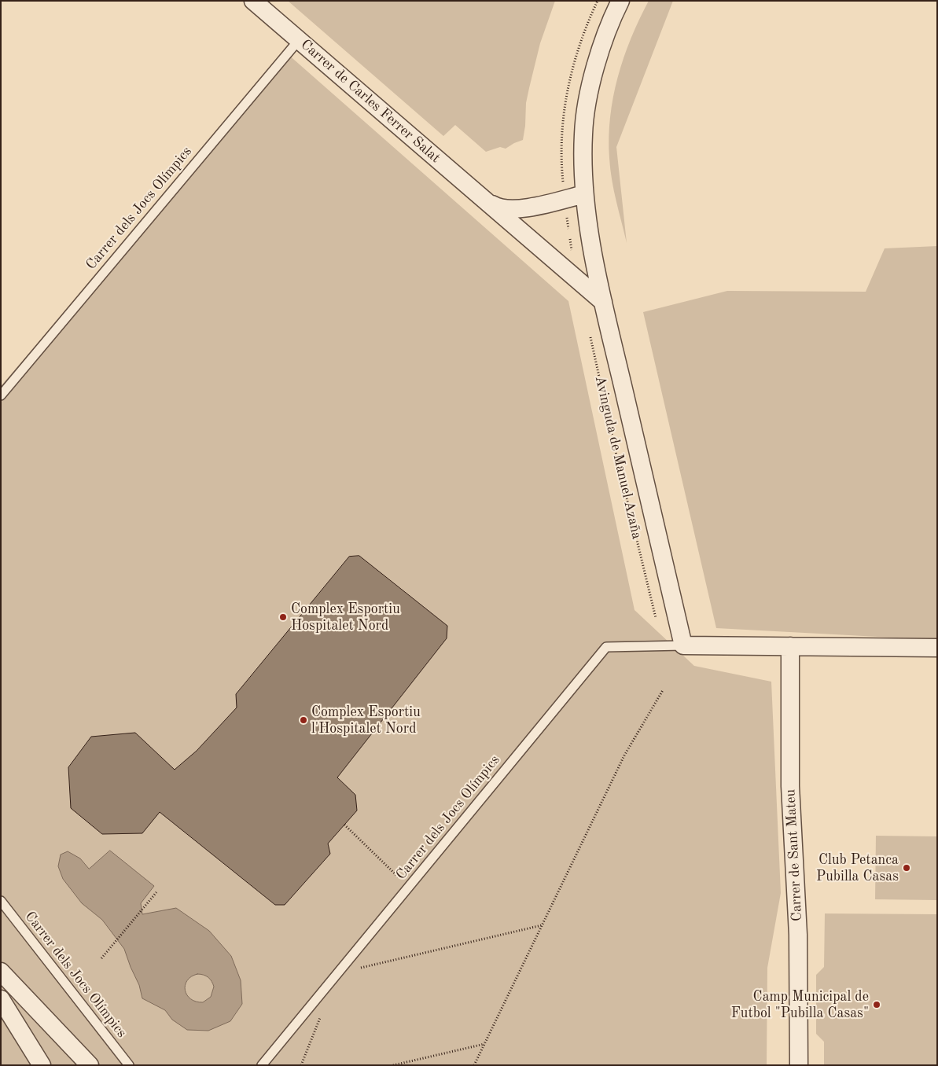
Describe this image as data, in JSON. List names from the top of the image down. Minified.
{"streets":{"street":["Carrer de Carles Ferrer Salat","Avinguda de Manuel Azaña","Carrer de Sant Mateu"],"lane":["Carrer dels Jocs Olímpics"]},"crossings":[["Carrer de Carles Ferrer Salat","Carrer dels Jocs Olímpics"],["Carrer de Carles Ferrer Salat","Avinguda de Manuel Azaña"],["Carrer dels Jocs Olímpics","Avinguda de Manuel Azaña"]],"places":["Complex Esportiu Hospitalet Nord","Complex Esportiu l'Hospitalet Nord","Club Petanca Pubilla Casas","Camp Municipal de Futbol \"Pubilla Casas\""]}
